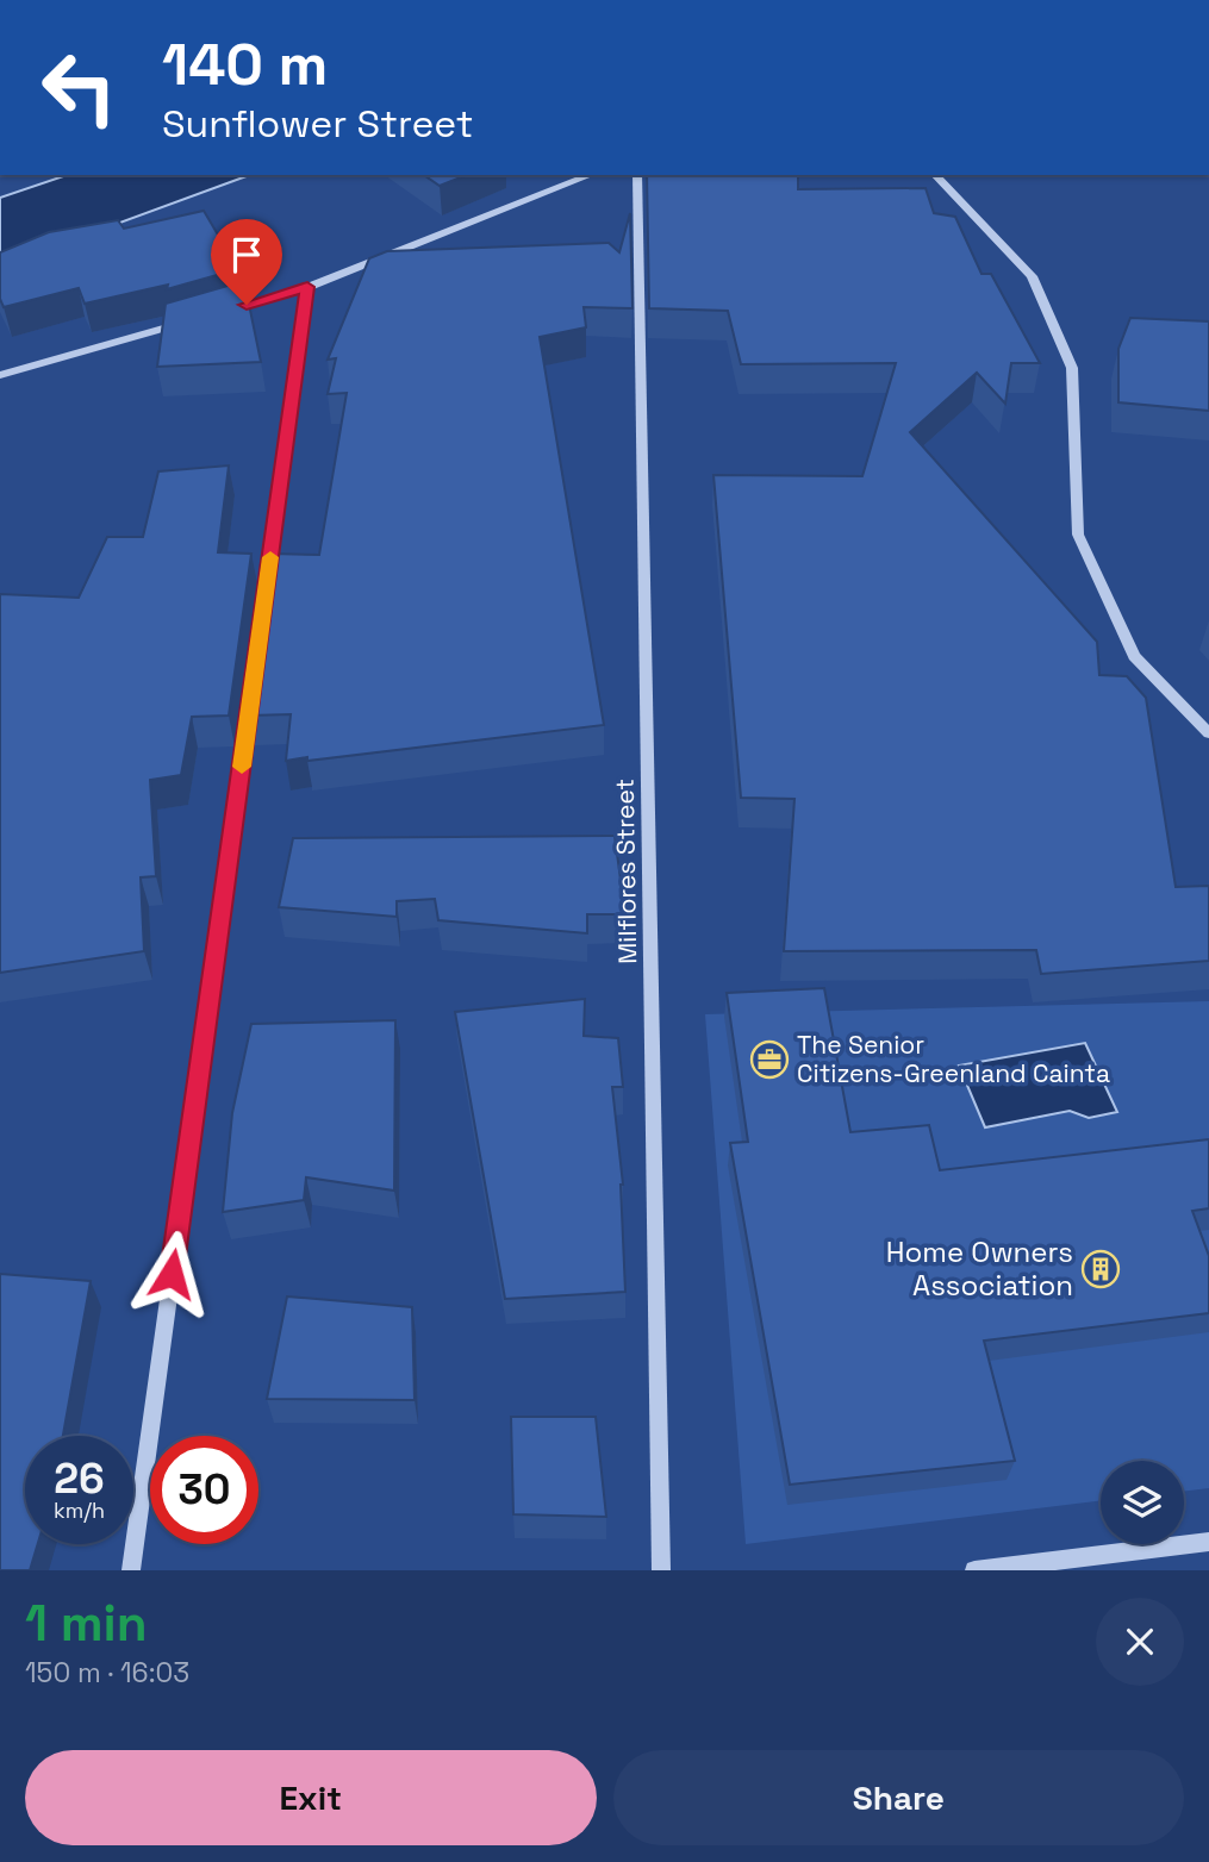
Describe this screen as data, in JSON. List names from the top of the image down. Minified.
{"streets":{"street":["Milflores Street"]},"places":{"office":["The Senior Citizens-Greenland Cainta"],"building":["Home Owners Association"]},"page":{"turn":["140 m","Sunflower Street"],"speed":"26 km/h","limit":"30","heading":["1 min","150 m · 16:03"],"buttons":["Exit","Share"]}}
